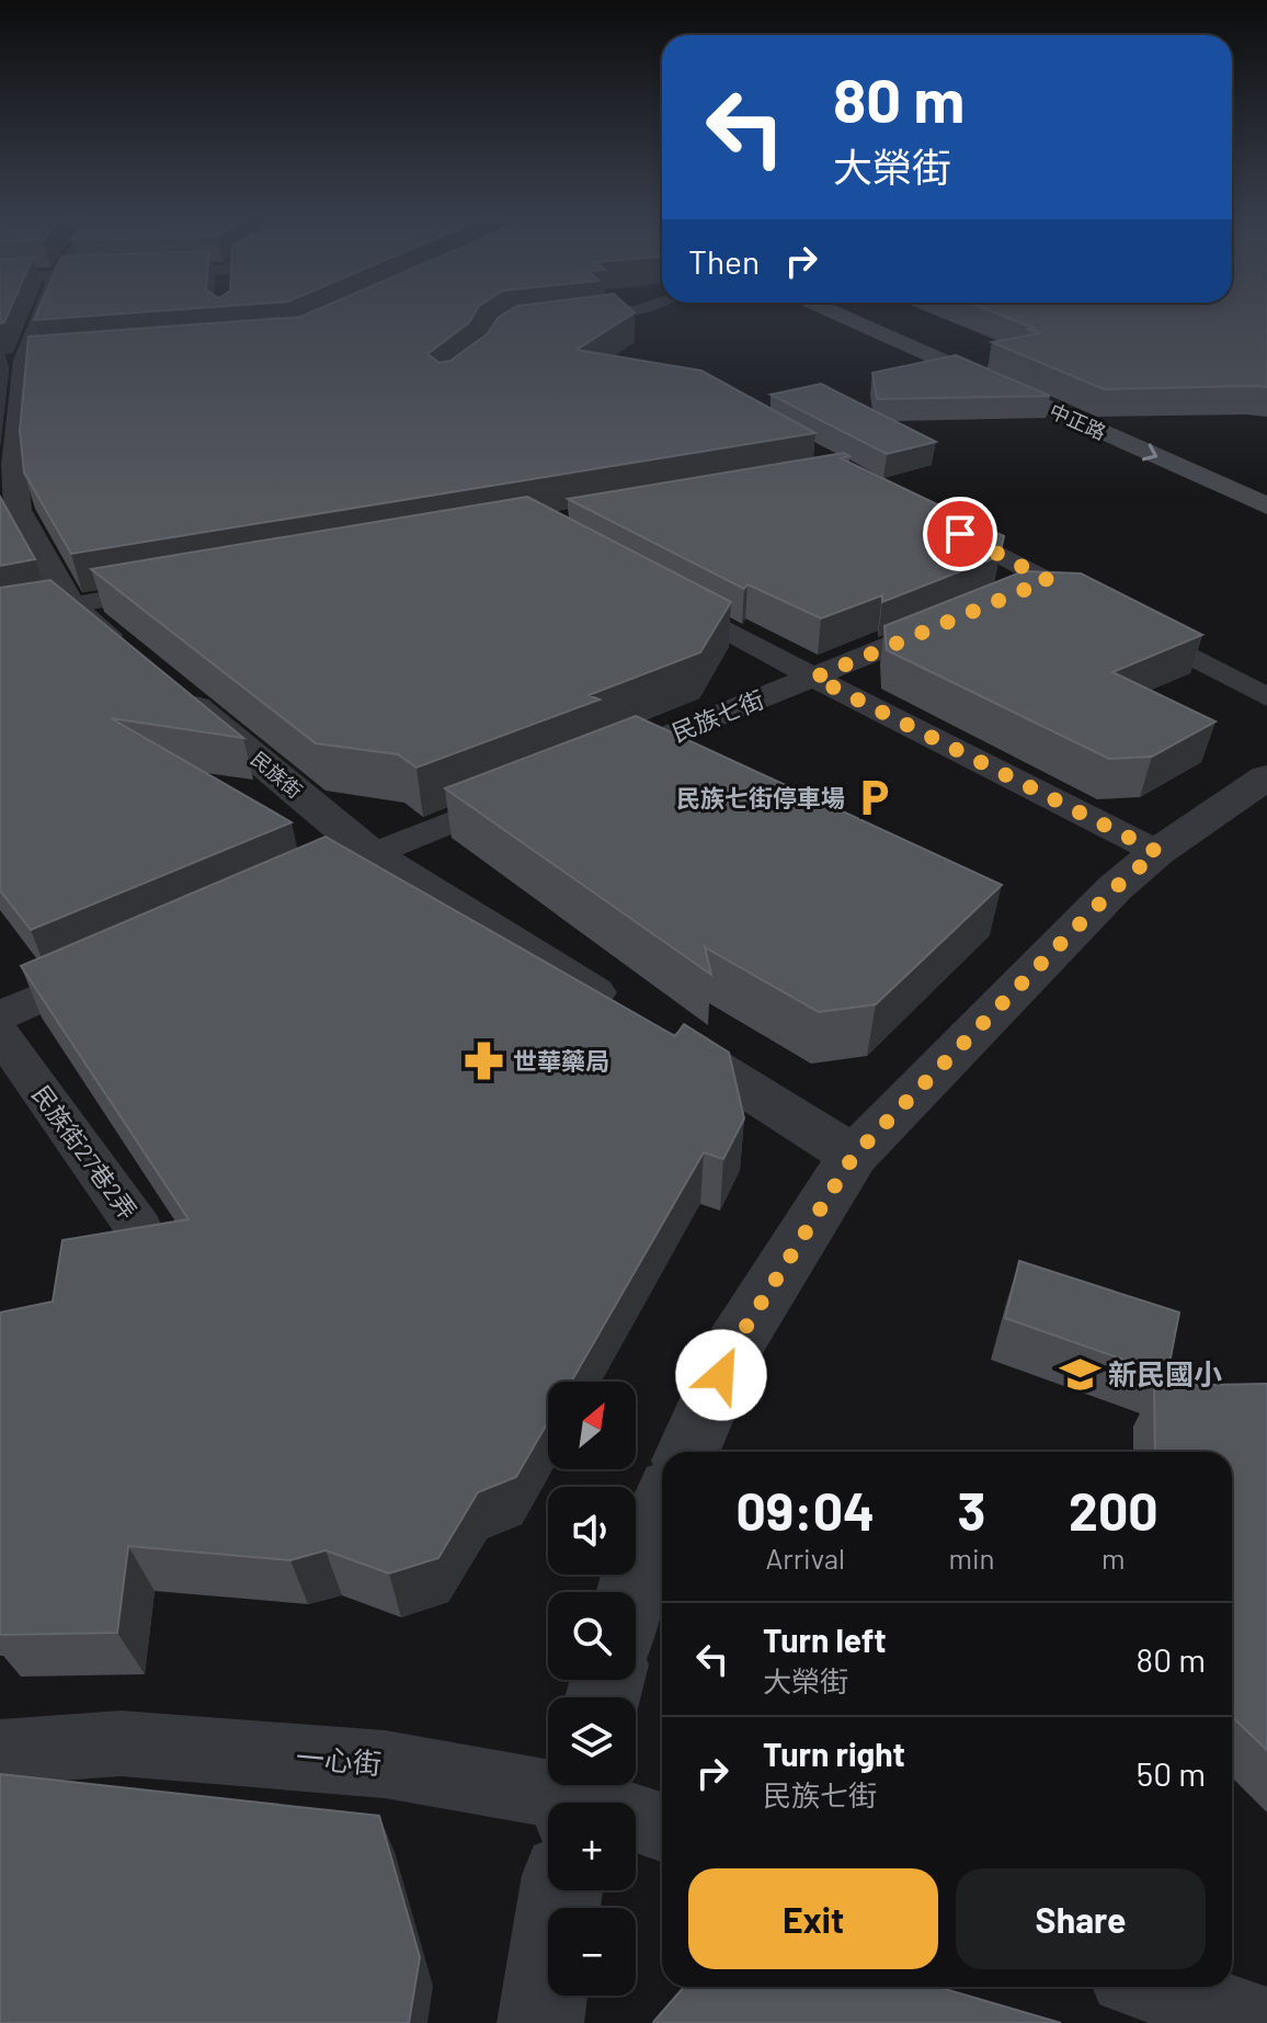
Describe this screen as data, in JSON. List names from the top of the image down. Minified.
{"streets":{"main road":["中正路"],"street":["民族街"],"lane":["民族七街","民族街27巷2弄","一心街"]},"places":{"parking":["民族七街停車場"],"pharmacy":["世華藥局"],"school or university":["新民國小"]},"north":"top right","page":{"turn":["80 m","大榮街"],"then":"Then","map_buttons":["+","−"],"eta":["09:04","Arrival","3","min","200","m"],"list":[{"name":"Turn left","note":"大榮街","value":"80 m"},{"name":"Turn right","note":"民族七街","value":"50 m"}],"buttons":["Exit","Share"]}}
